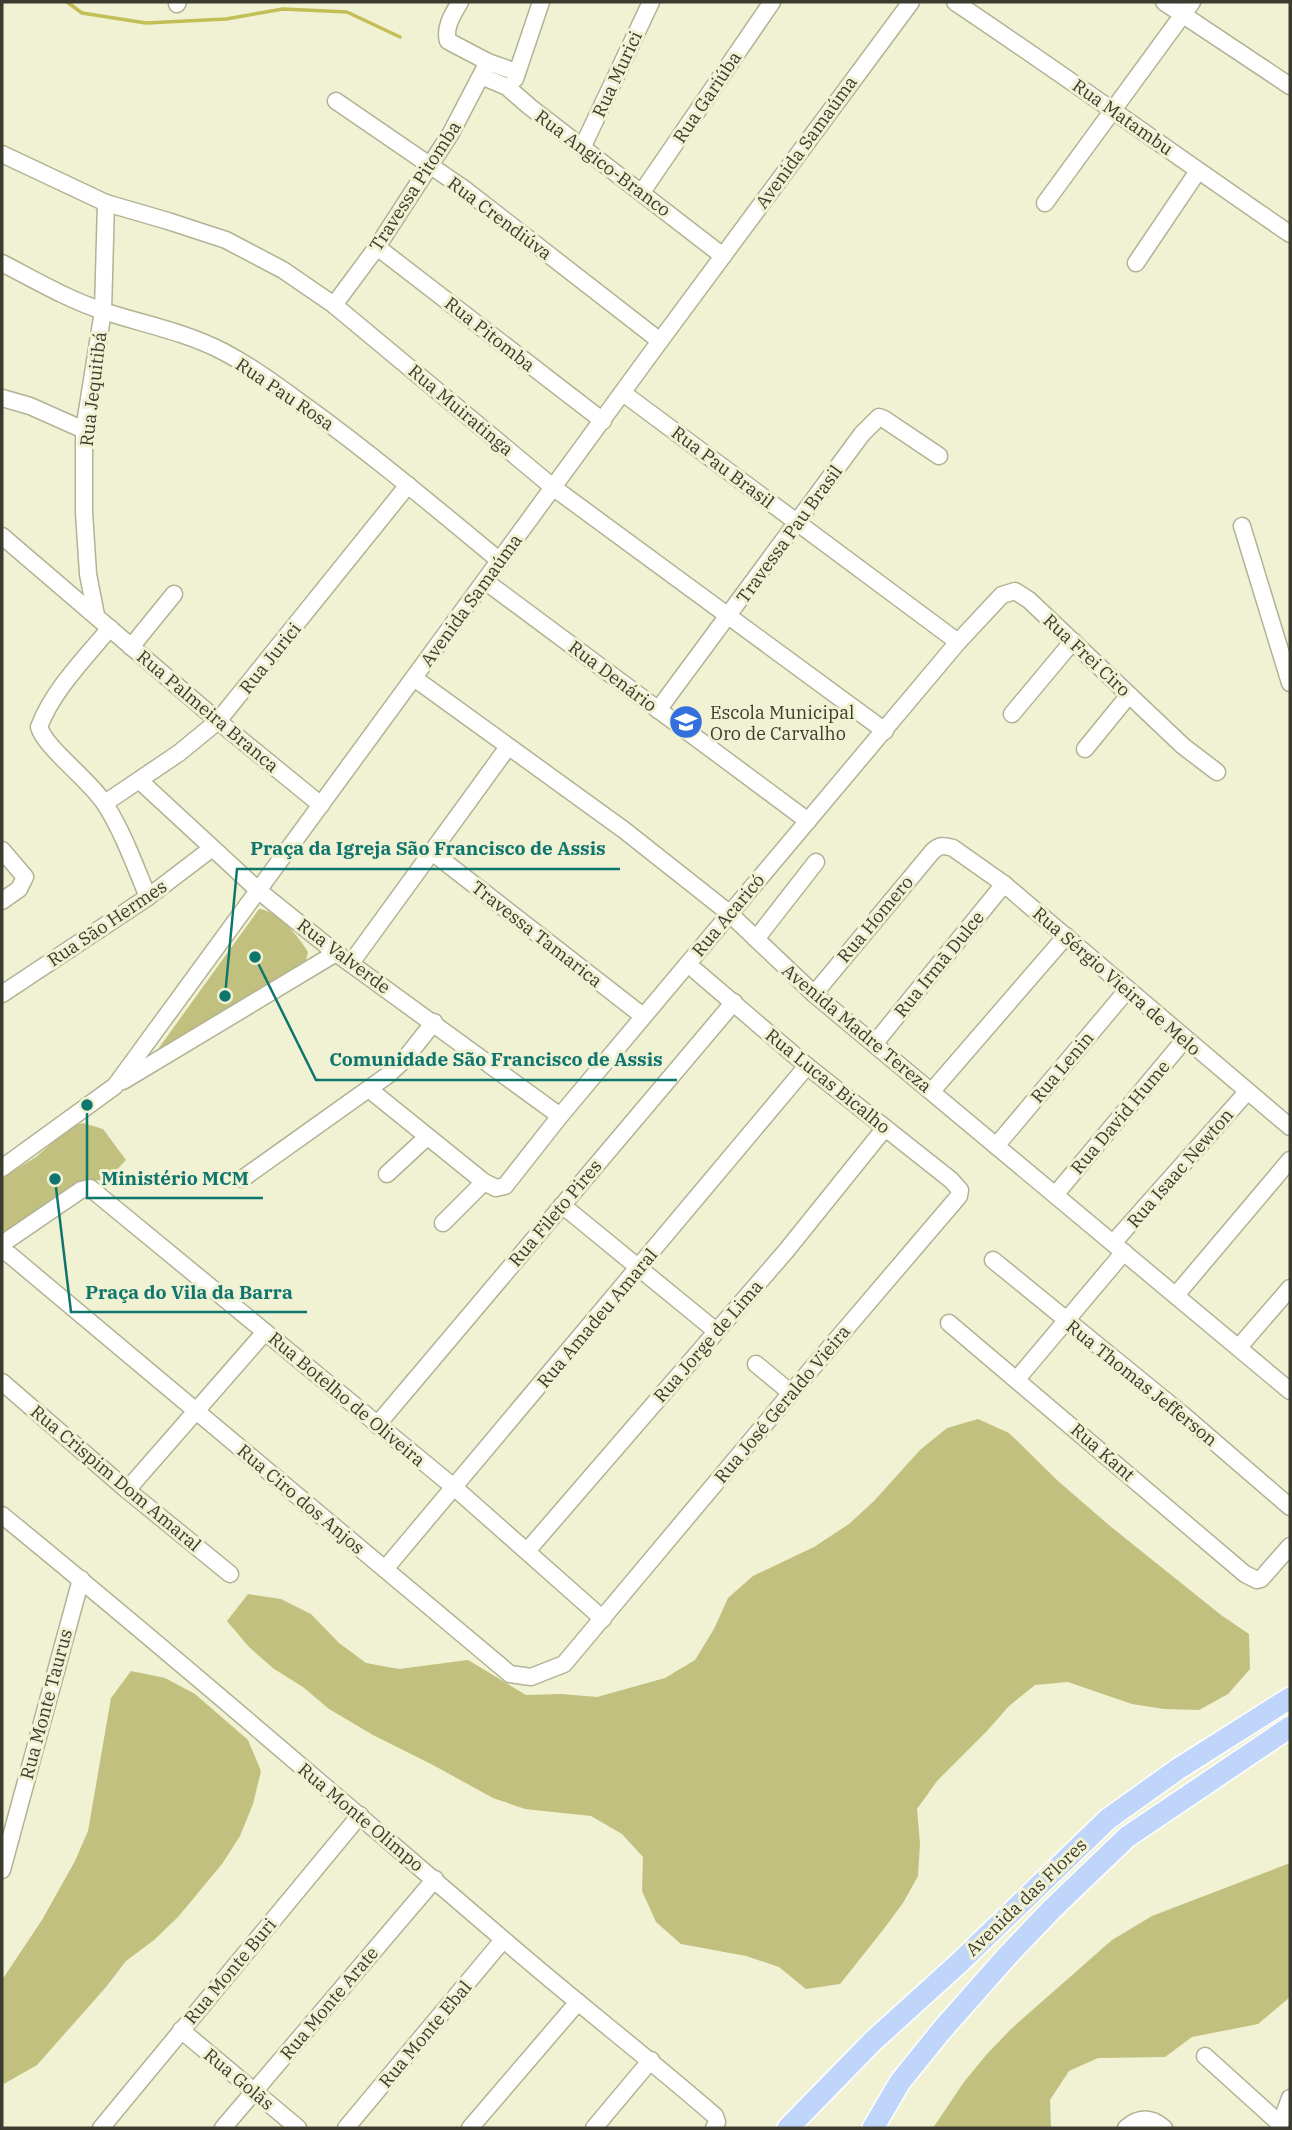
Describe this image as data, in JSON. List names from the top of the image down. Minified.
{"streets":{"main road":["Avenida das Flores"],"street":["Rua Murici","Rua Gariúba","Rua Matambu","Avenida Samaúma","Rua Angico-Branco","Travessa Pitomba","Rua Crendiúva","Rua Pitomba","Rua Jequitibá","Rua Pau Rosa","Rua Muiratinga","Rua Pau Brasil","Travessa Pau Brasil","Rua Frei Ciro","Rua Jurici","Rua Denário","Rua Palmeira Branca","Rua Acaricó","Rua Homero","Rua São Hermes","Travessa Tamarica","Rua Valverde","Rua Irmã Dulce","Rua Sérgio Vieira de Melo","Avenida Madre Tereza","Rua Lenin","Rua Lucas Bicalho","Rua David Hume","Rua Isaac Newton","Rua Fileto Pires","Rua Amadeu Amaral","Rua Jorge de Lima","Rua Thomas Jefferson","Rua Botelho de Oliveira","Rua José Geraldo Vieira","Rua Kant","Rua Crispim Dom Amaral","Rua Ciro dos Anjos","Rua Monte Taurus","Rua Monte Olimpo","Rua Monte Buri","Rua Monte Arate","Rua Monte Ebal","Rua Golãs"]},"crossings":[["Rua Murici","Rua Angico-Branco"],["Rua Gariúba","Rua Angico-Branco"],["Avenida Samaúma","Rua Angico-Branco"],["Avenida Samaúma","Rua Crendiúva"],["Avenida Samaúma","Rua Pitomba"],["Avenida Samaúma","Rua Pau Rosa"],["Avenida Samaúma","Rua Muiratinga"],["Avenida Samaúma","Rua Pau Brasil"],["Avenida Samaúma","Rua Denário"],["Avenida Samaúma","Rua Palmeira Branca"],["Avenida Samaúma","Rua Valverde"],["Avenida Samaúma","Avenida Madre Tereza"],["Rua Angico-Branco","Travessa Pitomba"],["Travessa Pitomba","Rua Crendiúva"],["Travessa Pitomba","Rua Pitomba"],["Travessa Pitomba","Rua Muiratinga"],["Rua Jequitibá","Rua Pau Rosa"],["Rua Jequitibá","Rua Muiratinga"],["Rua Jequitibá","Rua Palmeira Branca"],["Rua Pau Rosa","Rua Jurici"],["Rua Muiratinga","Travessa Pau Brasil"],["Rua Muiratinga","Rua Acaricó"],["Rua Pau Brasil","Travessa Pau Brasil"],["Rua Pau Brasil","Rua Frei Ciro"],["Rua Pau Brasil","Rua Acaricó"],["Travessa Pau Brasil","Rua Denário"],["Rua Frei Ciro","Rua Acaricó"],["Rua Jurici","Rua Palmeira Branca"],["Rua Jurici","Rua Valverde"],["Rua Denário","Rua Acaricó"],["Rua Acaricó","Travessa Tamarica"],["Rua Acaricó","Rua Valverde"],["Rua Acaricó","Avenida Madre Tereza"],["Rua Homero","Rua Sérgio Vieira de Melo"],["Rua Homero","Avenida Madre Tereza"],["Rua São Hermes","Rua Valverde"],["Rua Irmã Dulce","Rua Sérgio Vieira de Melo"],["Rua Irmã Dulce","Avenida Madre Tereza"],["Rua Sérgio Vieira de Melo","Rua Lenin"],["Rua Sérgio Vieira de Melo","Rua David Hume"],["Rua Sérgio Vieira de Melo","Rua Isaac Newton"],["Avenida Madre Tereza","Rua Lenin"],["Avenida Madre Tereza","Rua David Hume"],["Avenida Madre Tereza","Rua Isaac Newton"],["Rua Lucas Bicalho","Rua Fileto Pires"],["Rua Lucas Bicalho","Rua Amadeu Amaral"],["Rua Lucas Bicalho","Rua Jorge de Lima"],["Rua Lucas Bicalho","Rua José Geraldo Vieira"],["Rua Isaac Newton","Rua Thomas Jefferson"],["Rua Isaac Newton","Rua Kant"],["Rua Fileto Pires","Rua Botelho de Oliveira"],["Rua Amadeu Amaral","Rua Botelho de Oliveira"],["Rua Amadeu Amaral","Rua Ciro dos Anjos"],["Rua Jorge de Lima","Rua Botelho de Oliveira"],["Rua Botelho de Oliveira","Rua José Geraldo Vieira"],["Rua Botelho de Oliveira","Rua Ciro dos Anjos"],["Rua José Geraldo Vieira","Rua Ciro dos Anjos"],["Rua Monte Taurus","Rua Monte Olimpo"],["Rua Monte Olimpo","Rua Monte Buri"],["Rua Monte Olimpo","Rua Monte Arate"],["Rua Monte Olimpo","Rua Monte Ebal"],["Rua Monte Buri","Rua Golãs"],["Rua Monte Arate","Rua Golãs"]],"places":{"school or university":["Escola Municipal Oro de Carvalho"],"other":["Comunidade São Francisco de Assis","Praça da Igreja São Francisco de Assis","Ministério MCM","Praça do Vila da Barra"]}}
